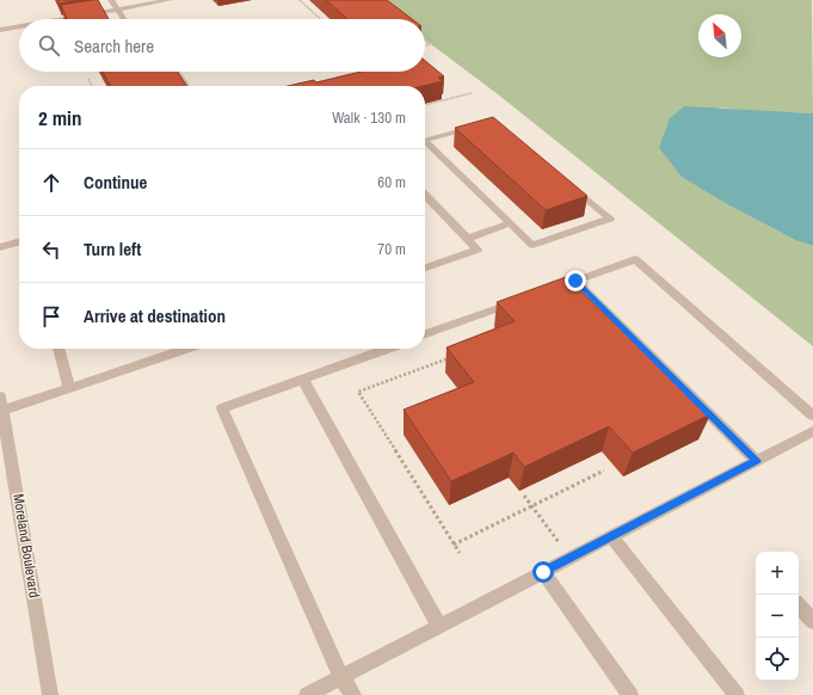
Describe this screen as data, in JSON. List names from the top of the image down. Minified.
{"streets":{"street":["Moreland Boulevard"]},"north":"top left","page":{"search":"Search here","heading":["2 min","Walk · 130 m"],"list":[["Continue","60 m"],["Turn left","70 m"],"Arrive at destination"],"map_buttons":["+","−"]}}
